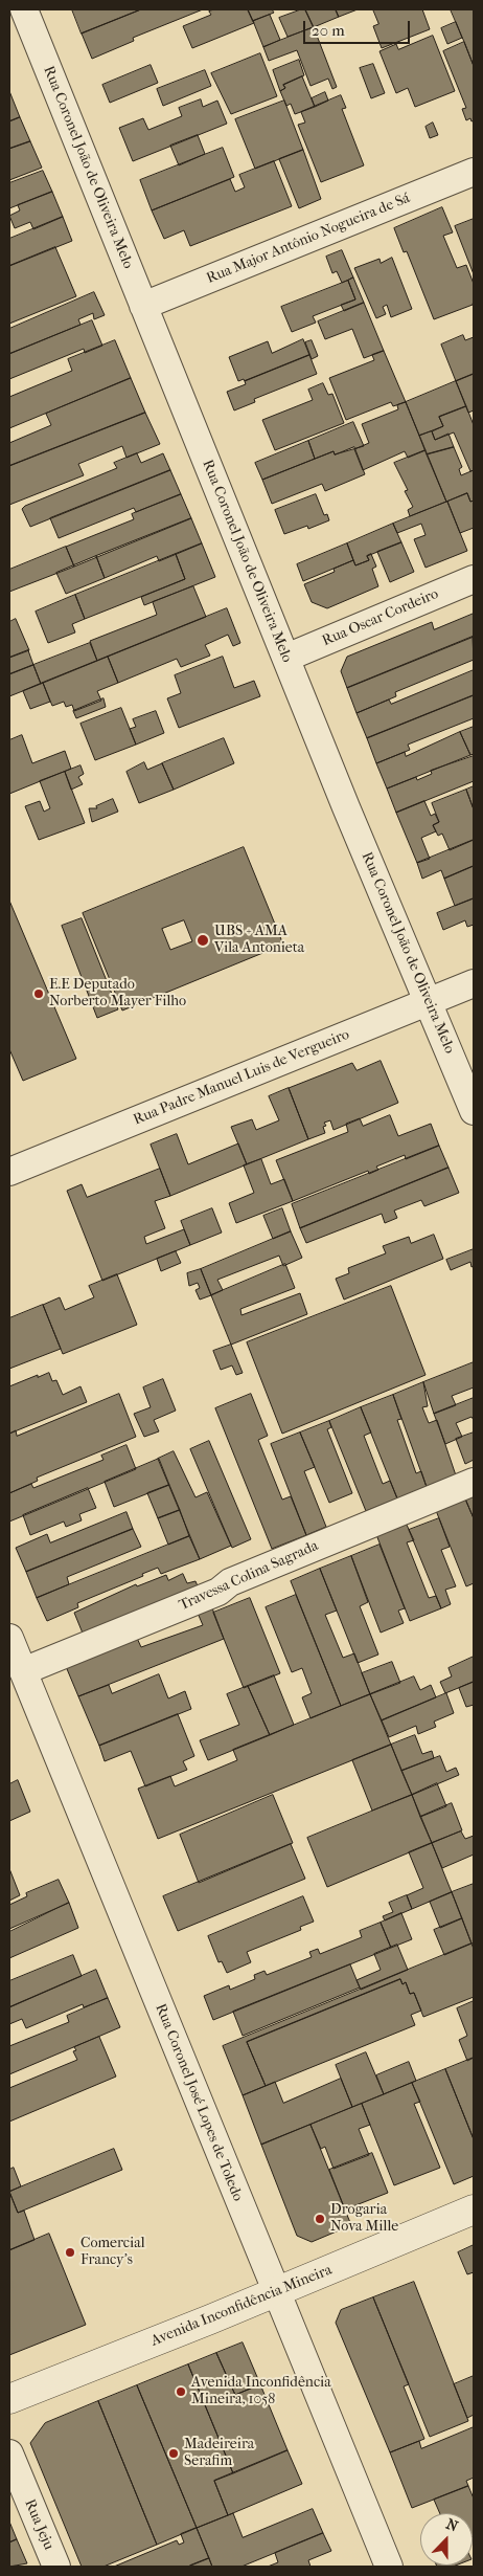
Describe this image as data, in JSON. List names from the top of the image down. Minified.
{"streets":{"street":["Rua Coronel João de Oliveira Melo","Rua Major Antônio Nogueira de Sá","Rua Oscar Cordeiro","Rua Padre Manuel Luis de Vergueiro","Travessa Colina Sagrada","Rua Coronel José Lopes de Toledo","Avenida Inconfidência Mineira","Rua Jeju"]},"crossings":[["Rua Coronel João de Oliveira Melo","Rua Major Antônio Nogueira de Sá"],["Rua Coronel João de Oliveira Melo","Rua Oscar Cordeiro"],["Rua Coronel João de Oliveira Melo","Rua Padre Manuel Luis de Vergueiro"],["Travessa Colina Sagrada","Rua Coronel José Lopes de Toledo"],["Rua Coronel José Lopes de Toledo","Avenida Inconfidência Mineira"]],"places":["UBS + AMA Vila Antonieta","E.E Deputado Norberto Mayer Filho","Drogaria Nova Mille","Comercial Francy's","Avenida Inconfidência Mineira, 1058","Madeireira Serafim"],"scale_bar":"20 m","north":"top"}
